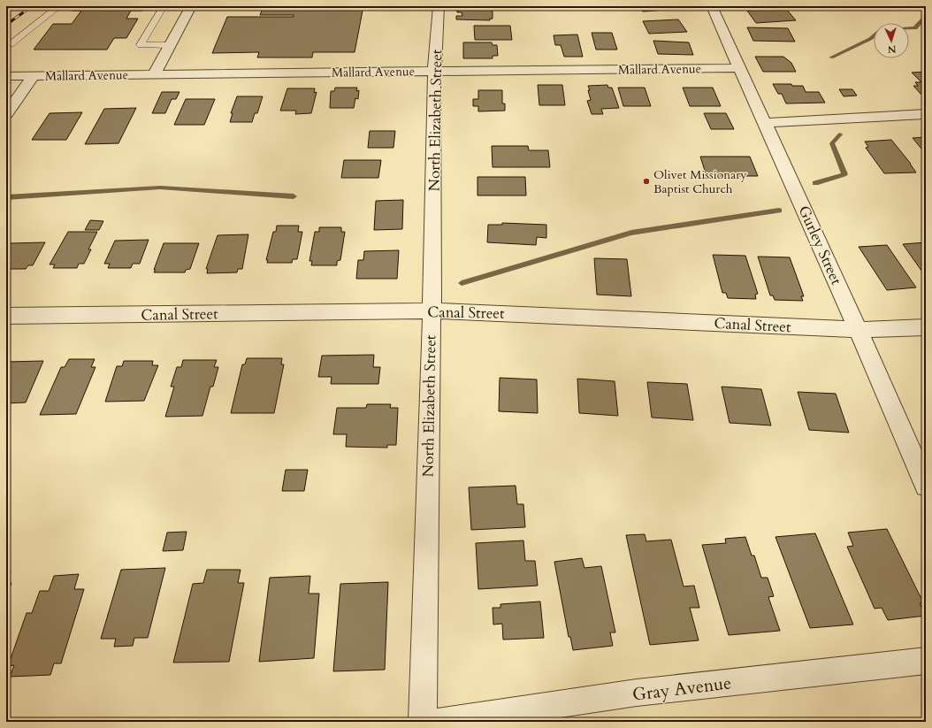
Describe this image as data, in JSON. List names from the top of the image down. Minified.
{"streets":{"street":["Mallard Avenue","North Elizabeth Street","Gurley Street","Canal Street","Gray Avenue"]},"crossings":[["Mallard Avenue","North Elizabeth Street"],["Mallard Avenue","Gurley Street"],["North Elizabeth Street","Canal Street"],["Gurley Street","Canal Street"]],"places":["Olivet Missionary Baptist Church"],"north":"bottom"}
